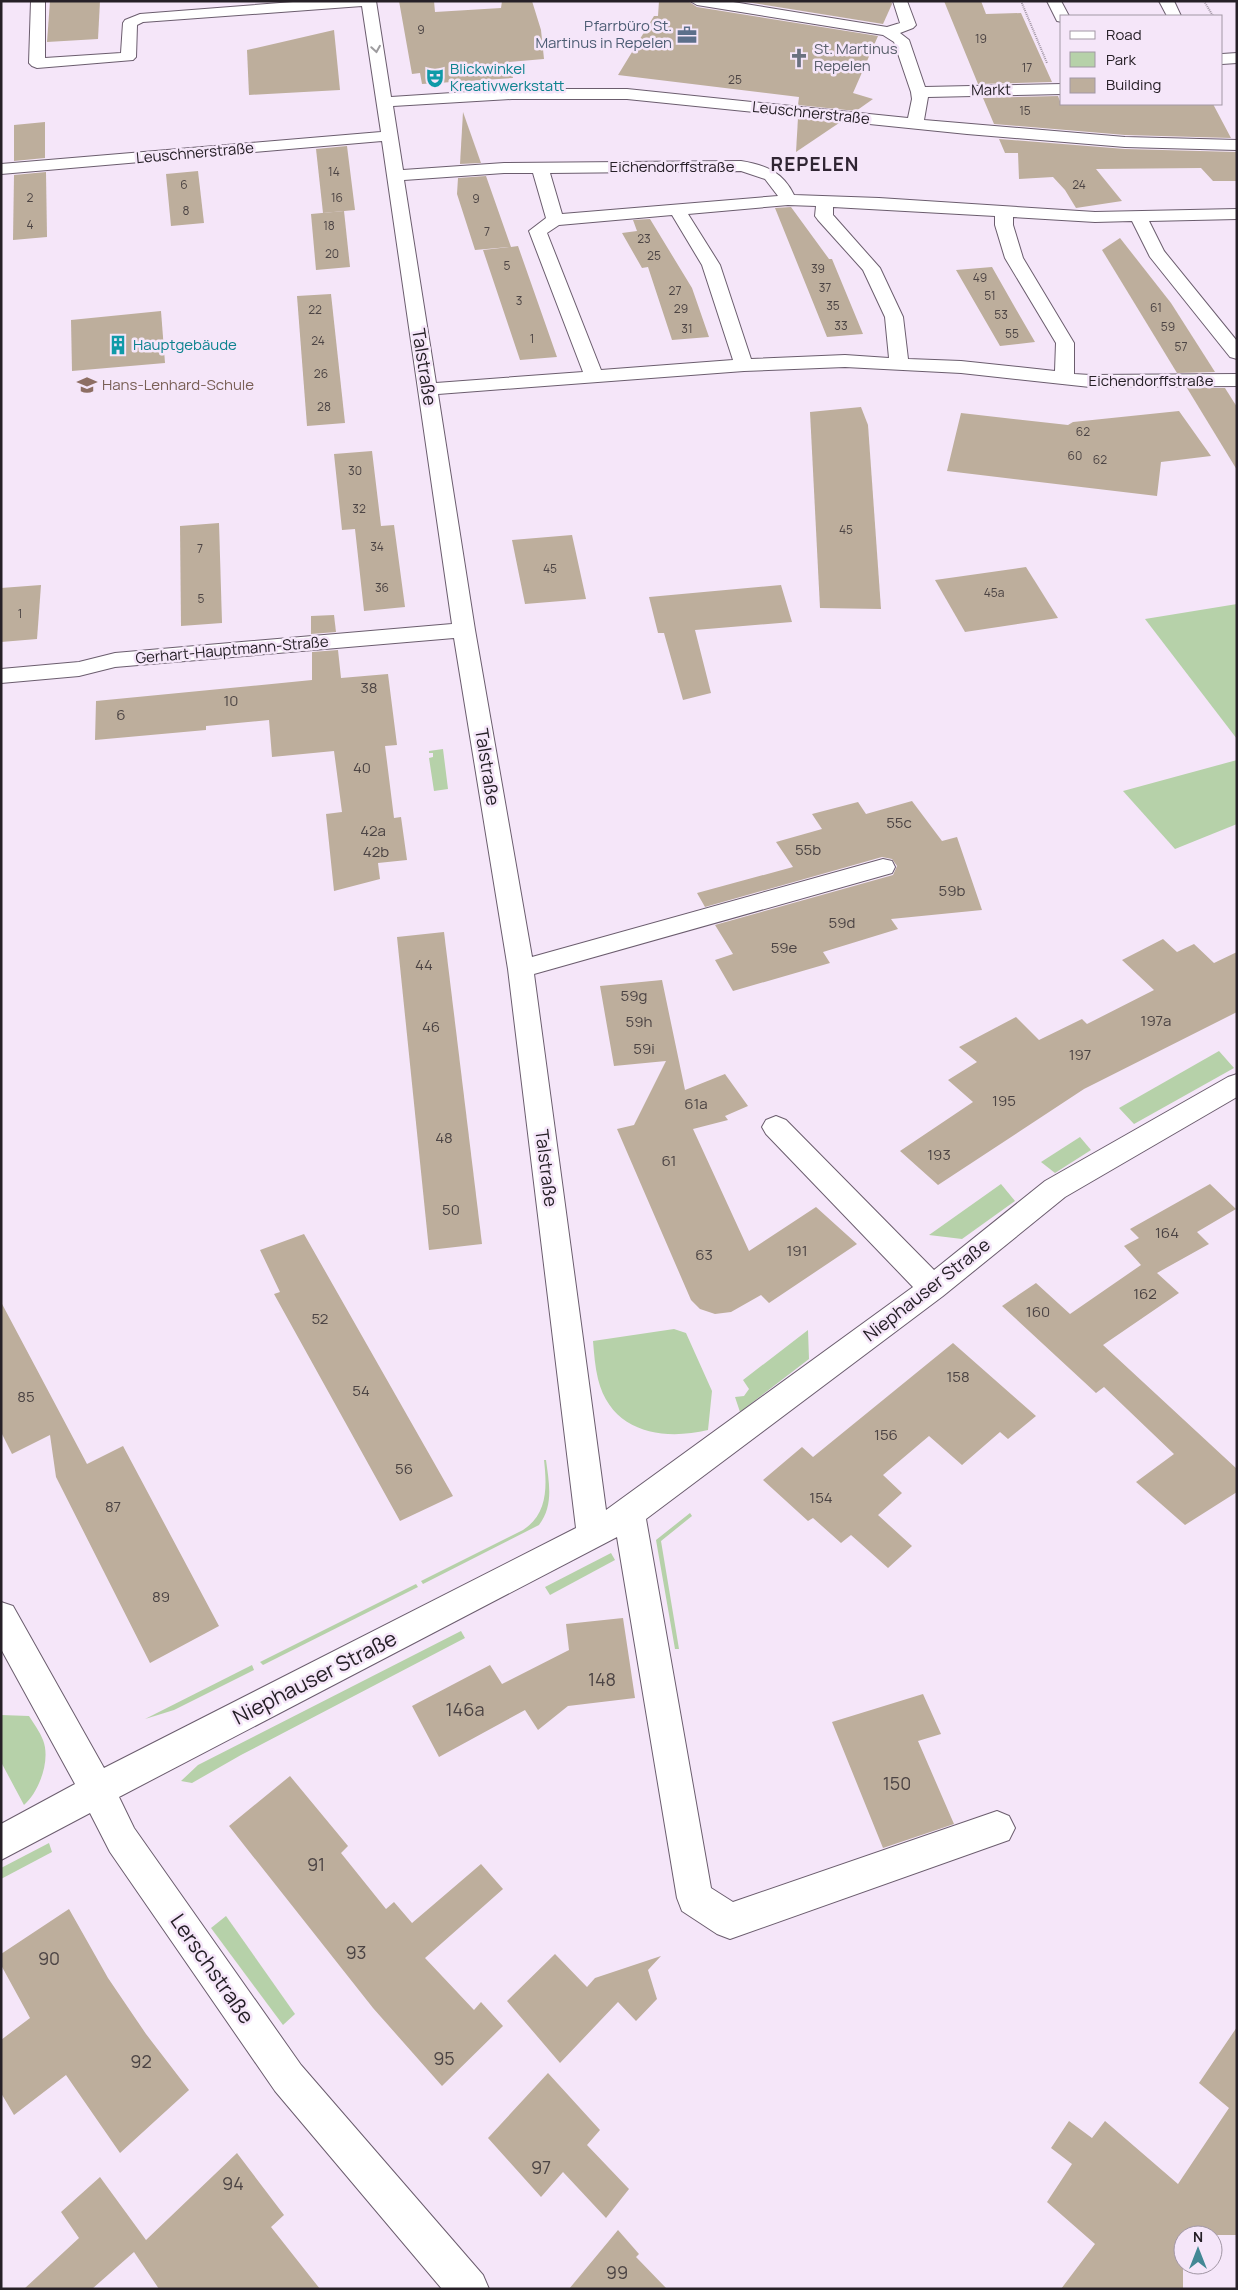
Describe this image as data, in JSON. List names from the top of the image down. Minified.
{"streets":{"street":["Markt","Leuschnerstraße","Eichendorffstraße","Talstraße","Gerhart-Hauptmann-Straße","Niephauser Straße","Lerschstraße"]},"crossings":[["Leuschnerstraße","Talstraße"],["Eichendorffstraße","Talstraße"],["Talstraße","Gerhart-Hauptmann-Straße"],["Talstraße","Niephauser Straße"],["Niephauser Straße","Lerschstraße"]],"districts":["REPELEN"],"places":{"office":["Pfarrbüro St. Martinus in Repelen"],"church":["St. Martinus Repelen"],"theatre":["Blickwinkel Kreativwerkstatt"],"building":["Hauptgebäude"],"school or university":["Hans-Lenhard-Schule"]},"house_numbers":["9","19","17","25","15","14","6","24","2","16","9","8","4","18","7","23","20","25","5","39","49","37","27","51","3","35","61","29","22","53","33","59","31","55","1","24","57","26","28","62","60","62","30","32","45","34","7","45","36","45a","5","1","38","10","6","40","55c","42a","55b","42b","59b","59d","59e","44","59g","197a","59h","46","59i","197","195","61a","48","193","61","50","164","191","63","162","160","52","158","54","85","156","56","154","87","89","148","146a","150","91","93","90","95","92","97","94","99"],"legend":["Road","Park","Building"],"north":"top"}
